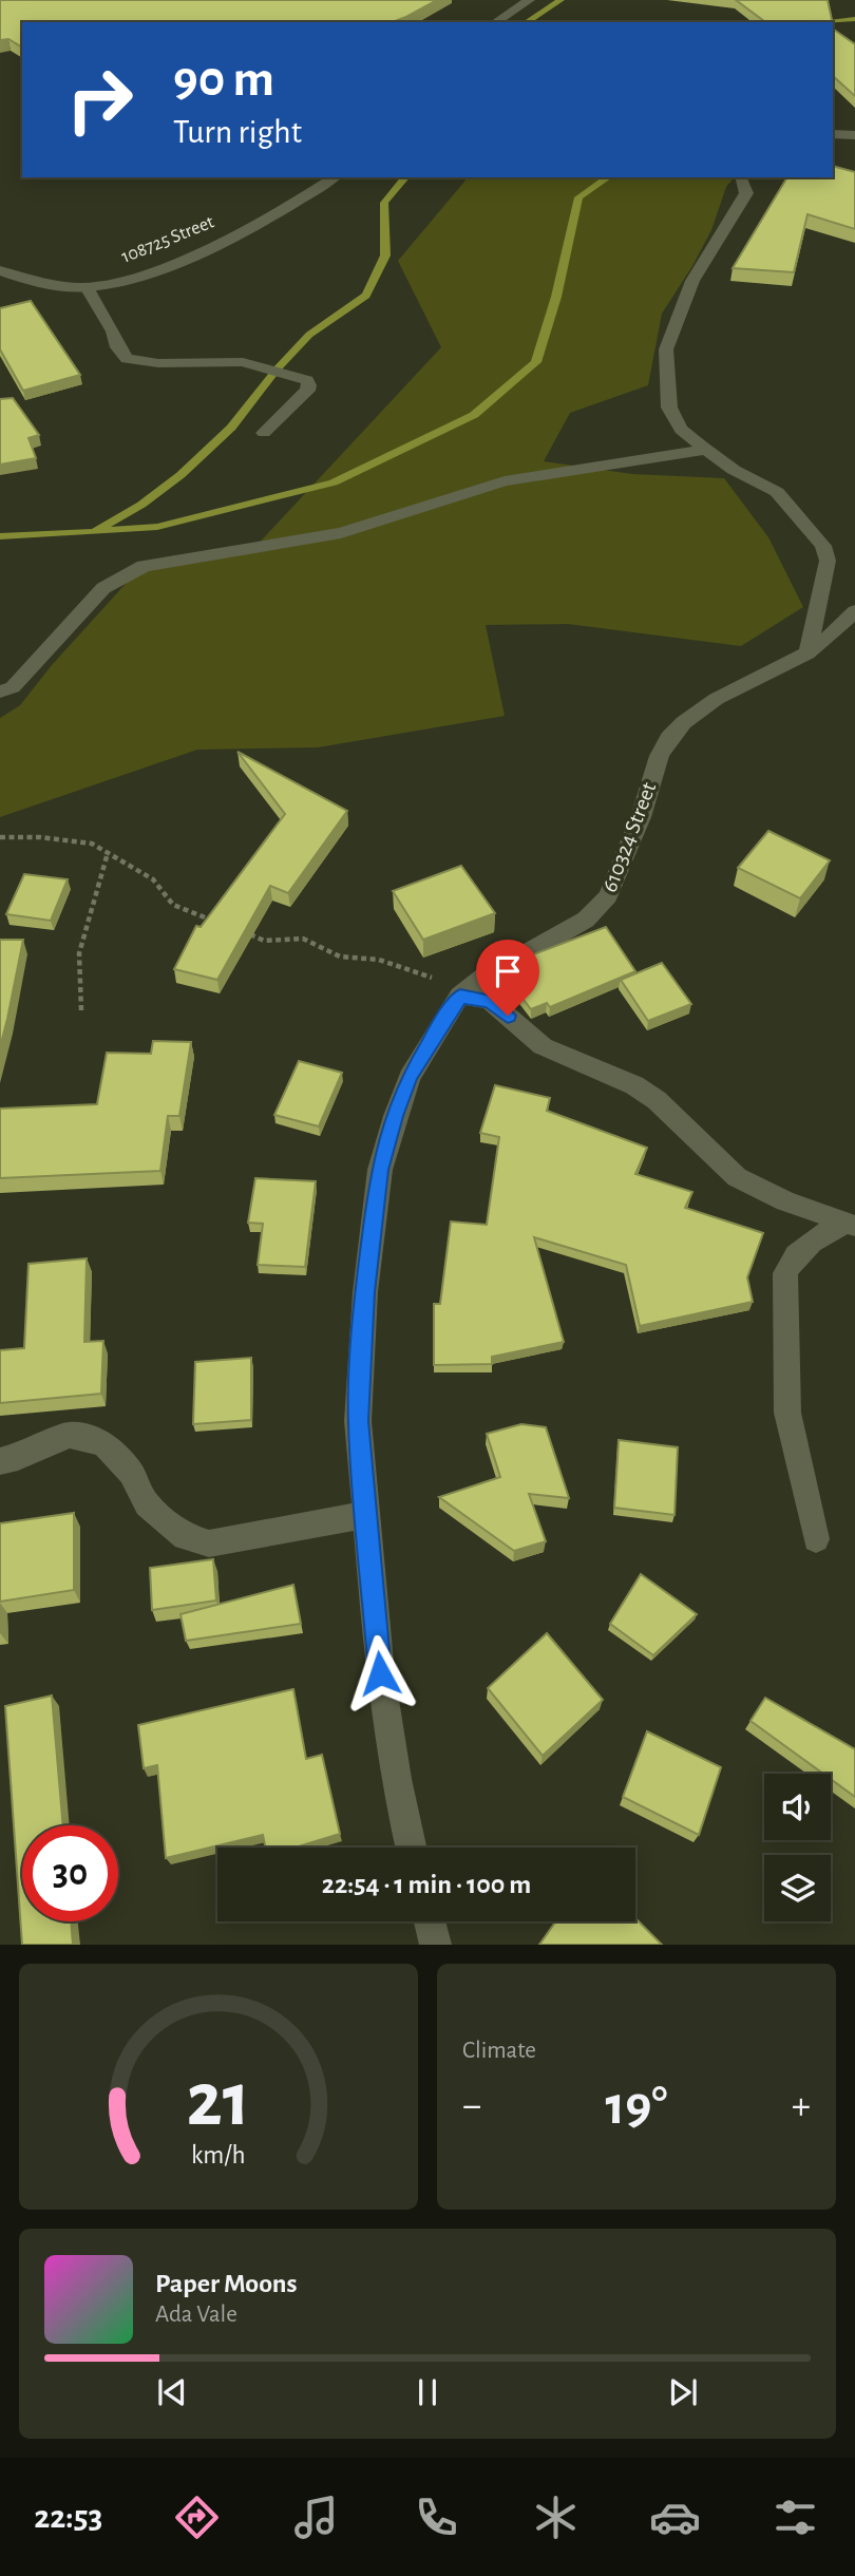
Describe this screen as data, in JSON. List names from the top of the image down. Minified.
{"streets":{"street":["108725 Street","610324 Street"]},"page":{"turn":["90 m","Turn right"],"limit":"30","trip":"22:54 · 1 min · 100 m","tile":"Climate","heat":["−","19°","+"],"song":["Paper Moons","Ada Vale"],"tabs":"22:53","gauge":["21","km/h"]}}
